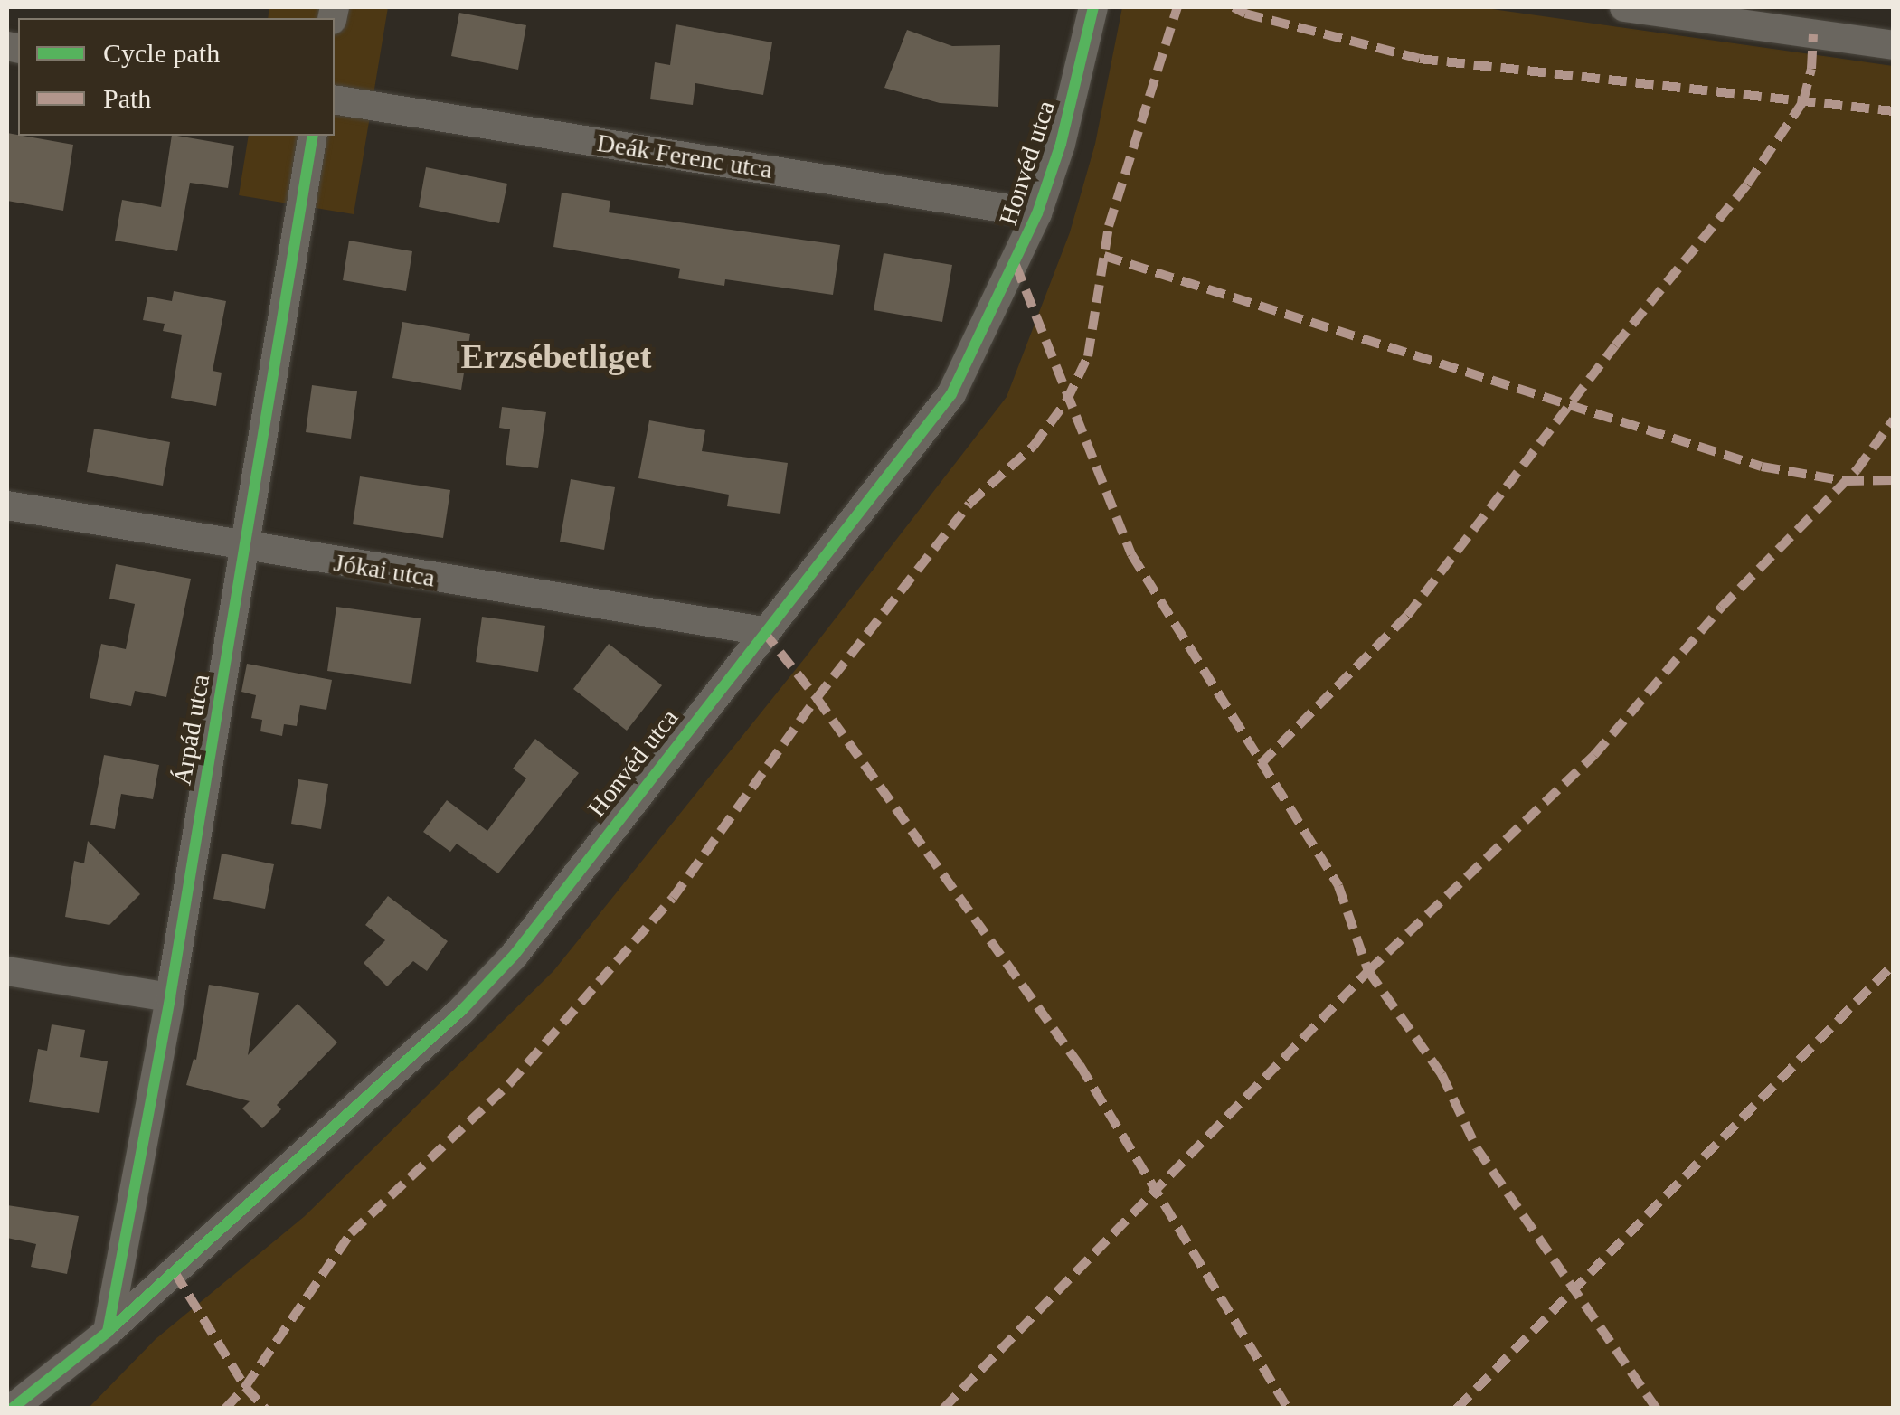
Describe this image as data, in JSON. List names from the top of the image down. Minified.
{"streets":{"street":["Deák Ferenc utca","Honvéd utca","Jókai utca","Árpád utca"]},"crossings":[["Deák Ferenc utca","Honvéd utca"],["Honvéd utca","Jókai utca"],["Honvéd utca","Árpád utca"],["Jókai utca","Árpád utca"]],"districts":["Erzsébetliget"],"legend":["Cycle path","Path"]}
